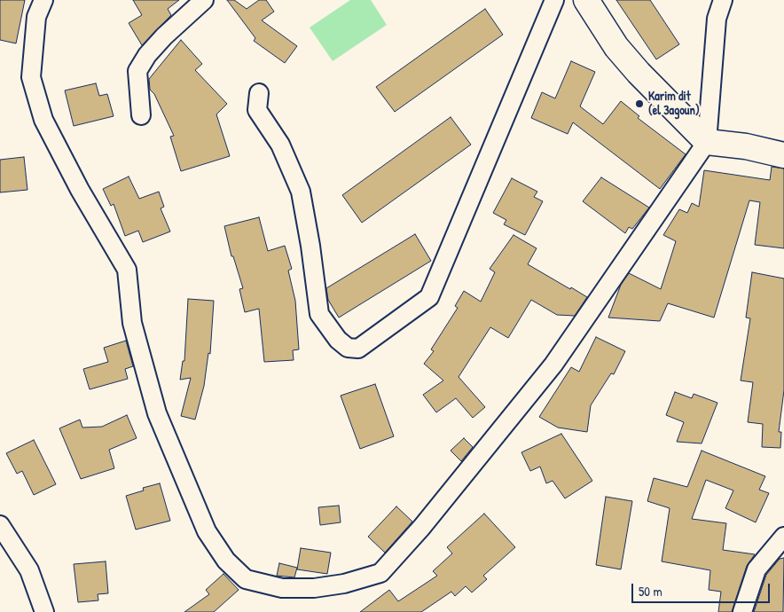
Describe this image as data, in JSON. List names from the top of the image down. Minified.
{"places":["Karim dit (el 3agoun)"],"scale_bar":"50 m"}
